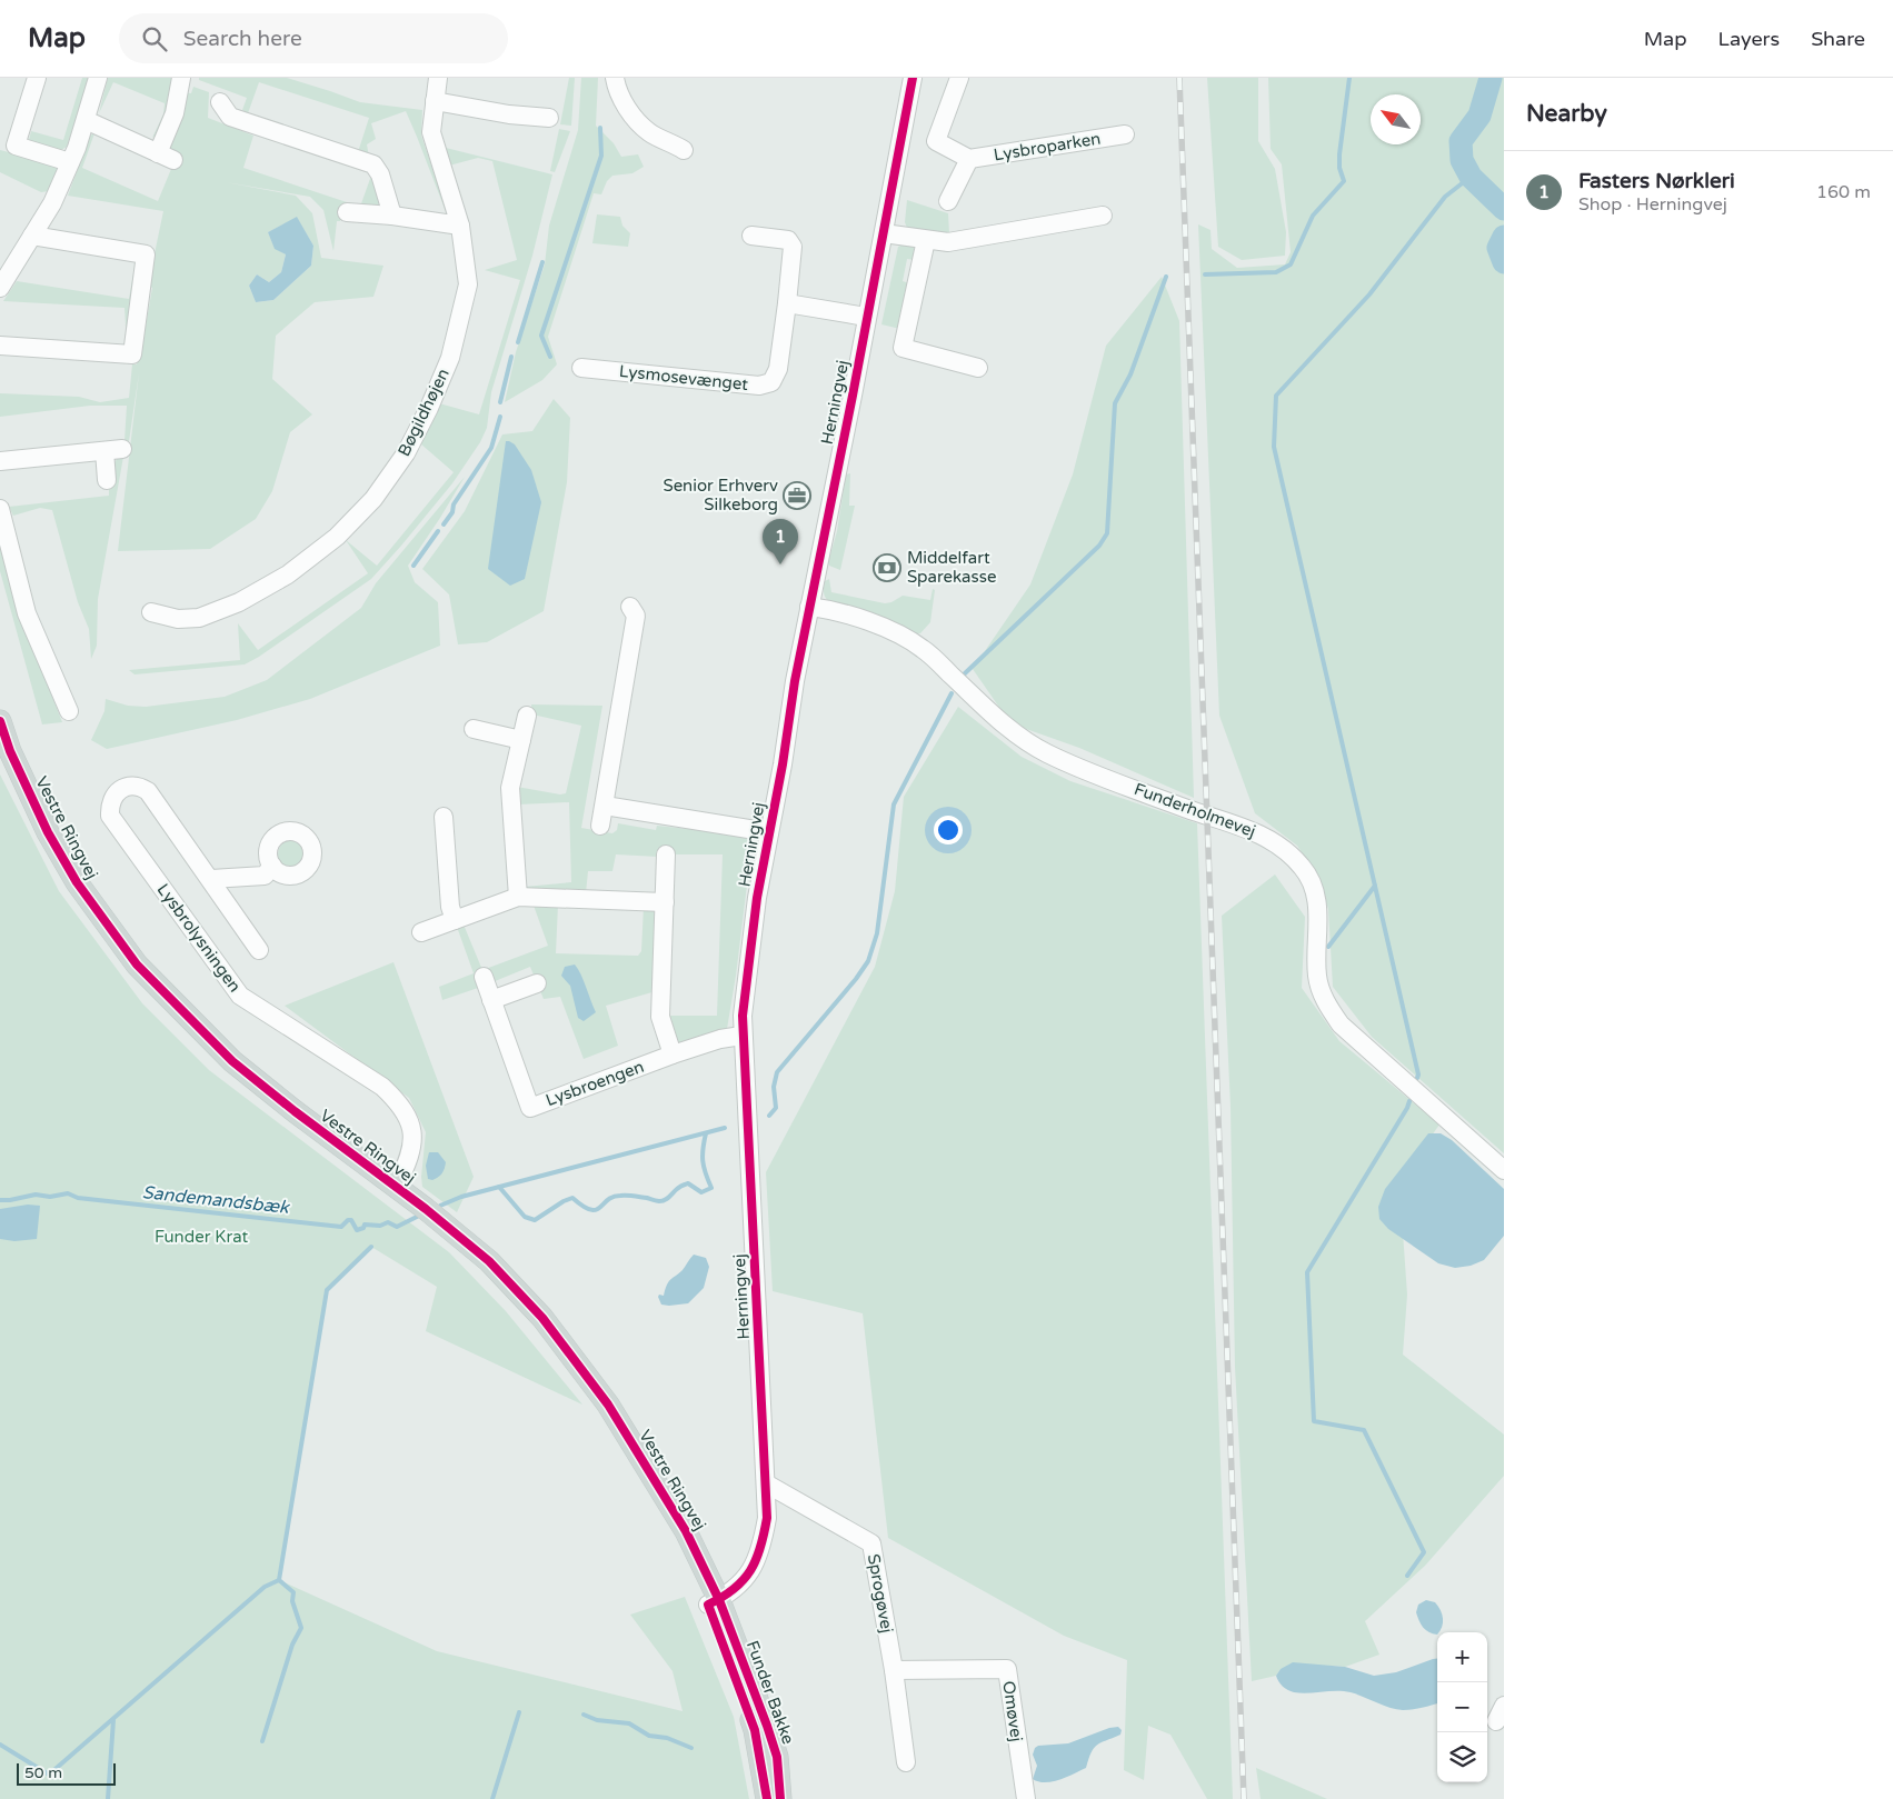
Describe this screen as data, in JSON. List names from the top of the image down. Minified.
{"streets":{"main road":["Vestre Ringvej","Funder Bakke"],"street":["Lysbroparken","Lysmosevænget","Herningvej","Bøgildhøjen","Funderholmevej","Lysbrolysningen","Lysbroengen","Sprogøvej","Omøvej"]},"crossings":[["Herningvej","Funderholmevej"],["Herningvej","Vestre Ringvej"],["Herningvej","Lysbroengen"],["Herningvej","Sprogøvej"],["Herningvej","Funder Bakke"],["Vestre Ringvej","Lysbrolysningen"],["Vestre Ringvej","Funder Bakke"],["Sprogøvej","Omøvej"]],"water":["Sandemandsbæk"],"parks":["Funder Krat"],"places":{"office":["Senior Erhverv Silkeborg"],"bank":["Middelfart Sparekasse"]},"scale_bar":"50 m","north":"top left","page":{"header":"Map","search":"Search here","nav":["Map","Layers","Share"],"heading":"Nearby","list":[{"mark":"1","name":"Fasters Nørkleri","note":"Shop · Herningvej","value":"160 m"}],"pins":"1","map_buttons":["+","−"],"scale":"50 m"}}
